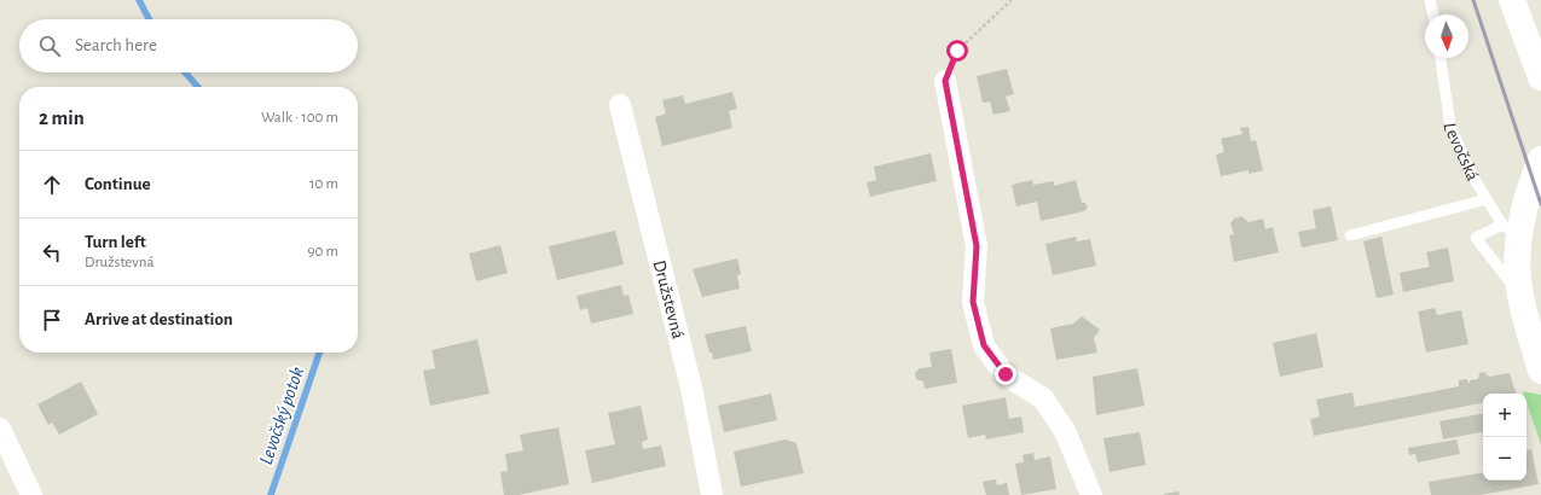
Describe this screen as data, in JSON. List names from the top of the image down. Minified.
{"streets":{"street":["Družstevná"],"lane":["Levočská"]},"water":["Levočský potok"],"north":"bottom","page":{"search":"Search here","heading":["2 min","Walk · 100 m"],"list":[["Continue","10 m"],["Turn left","Družstevná","90 m"],"Arrive at destination"],"map_buttons":["+","−"]}}
